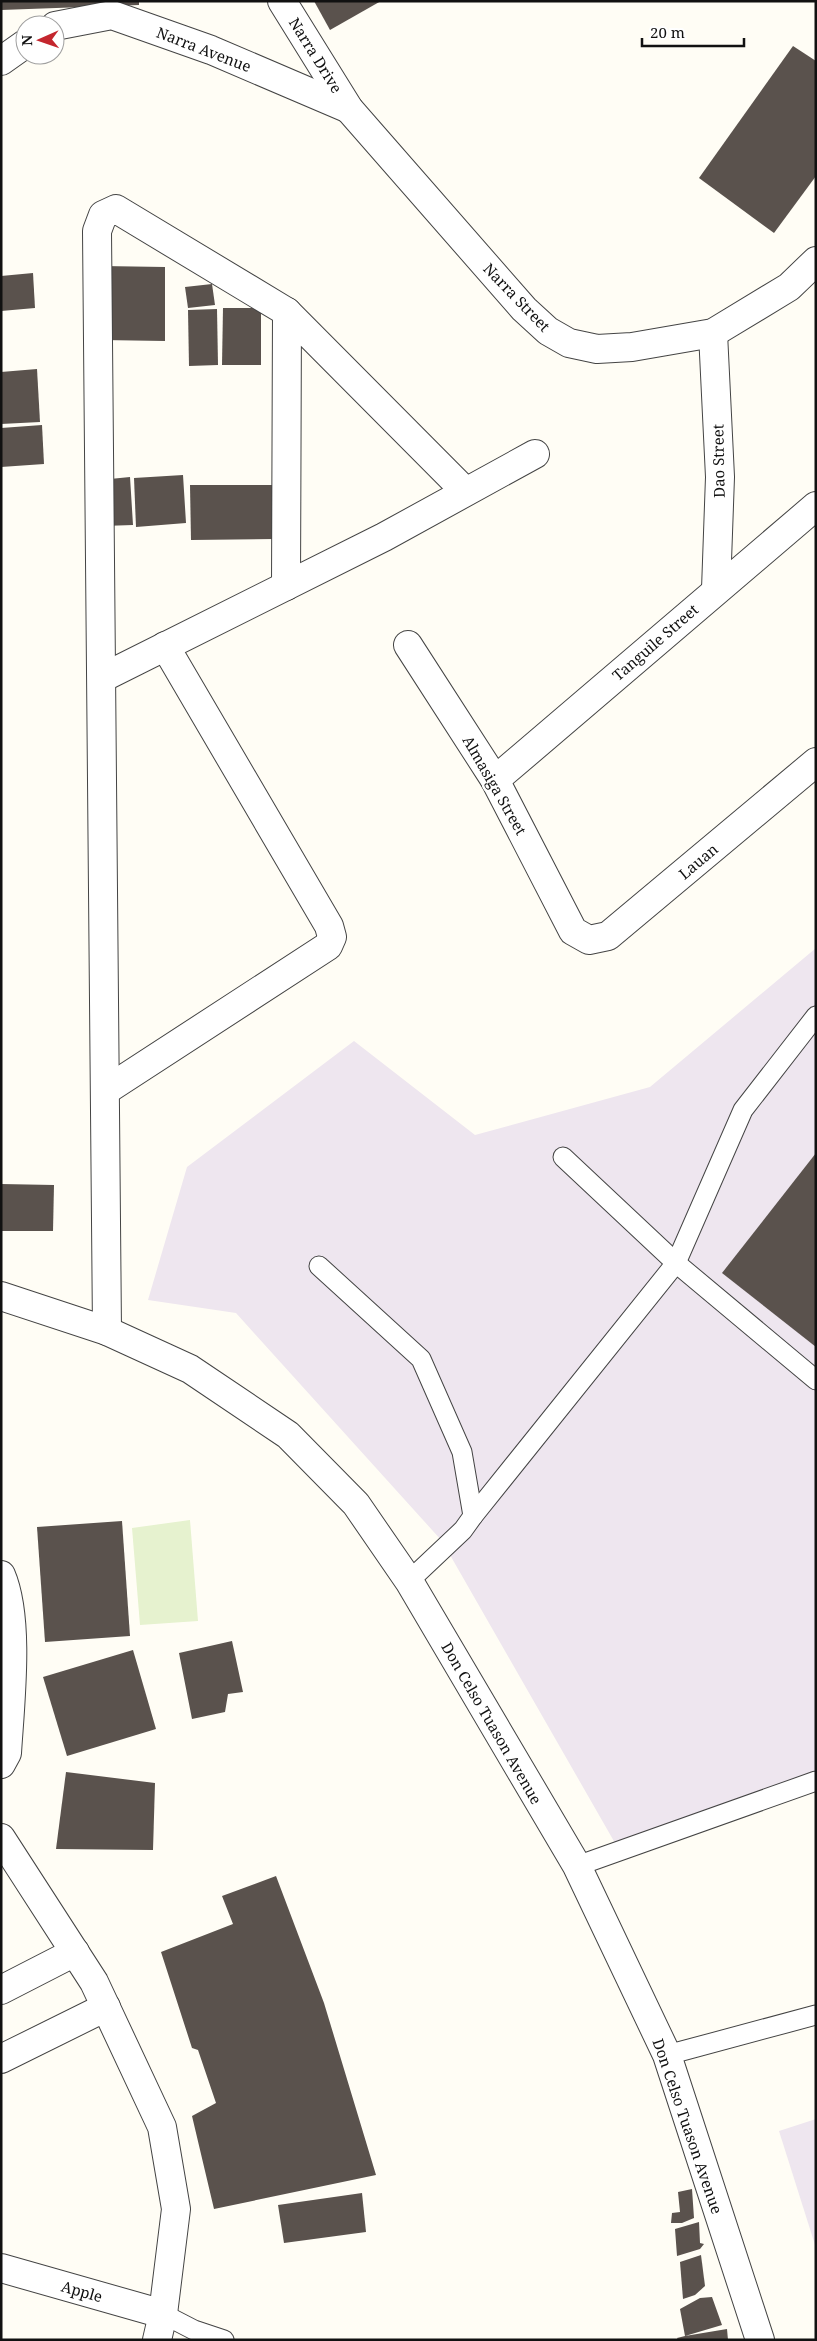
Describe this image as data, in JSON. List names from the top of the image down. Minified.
{"streets":{"street":["Narra Avenue","Narra Drive","Narra Street","Dao Street","Tanguile Street","Almasiga Street","Lauan","Don Celso Tuason Avenue","Apple"]},"crossings":[["Narra Avenue","Narra Drive"],["Narra Avenue","Narra Street"],["Narra Drive","Narra Street"],["Narra Street","Dao Street"],["Dao Street","Tanguile Street"],["Tanguile Street","Almasiga Street"],["Almasiga Street","Lauan"]],"scale_bar":"20 m","north":"left"}
